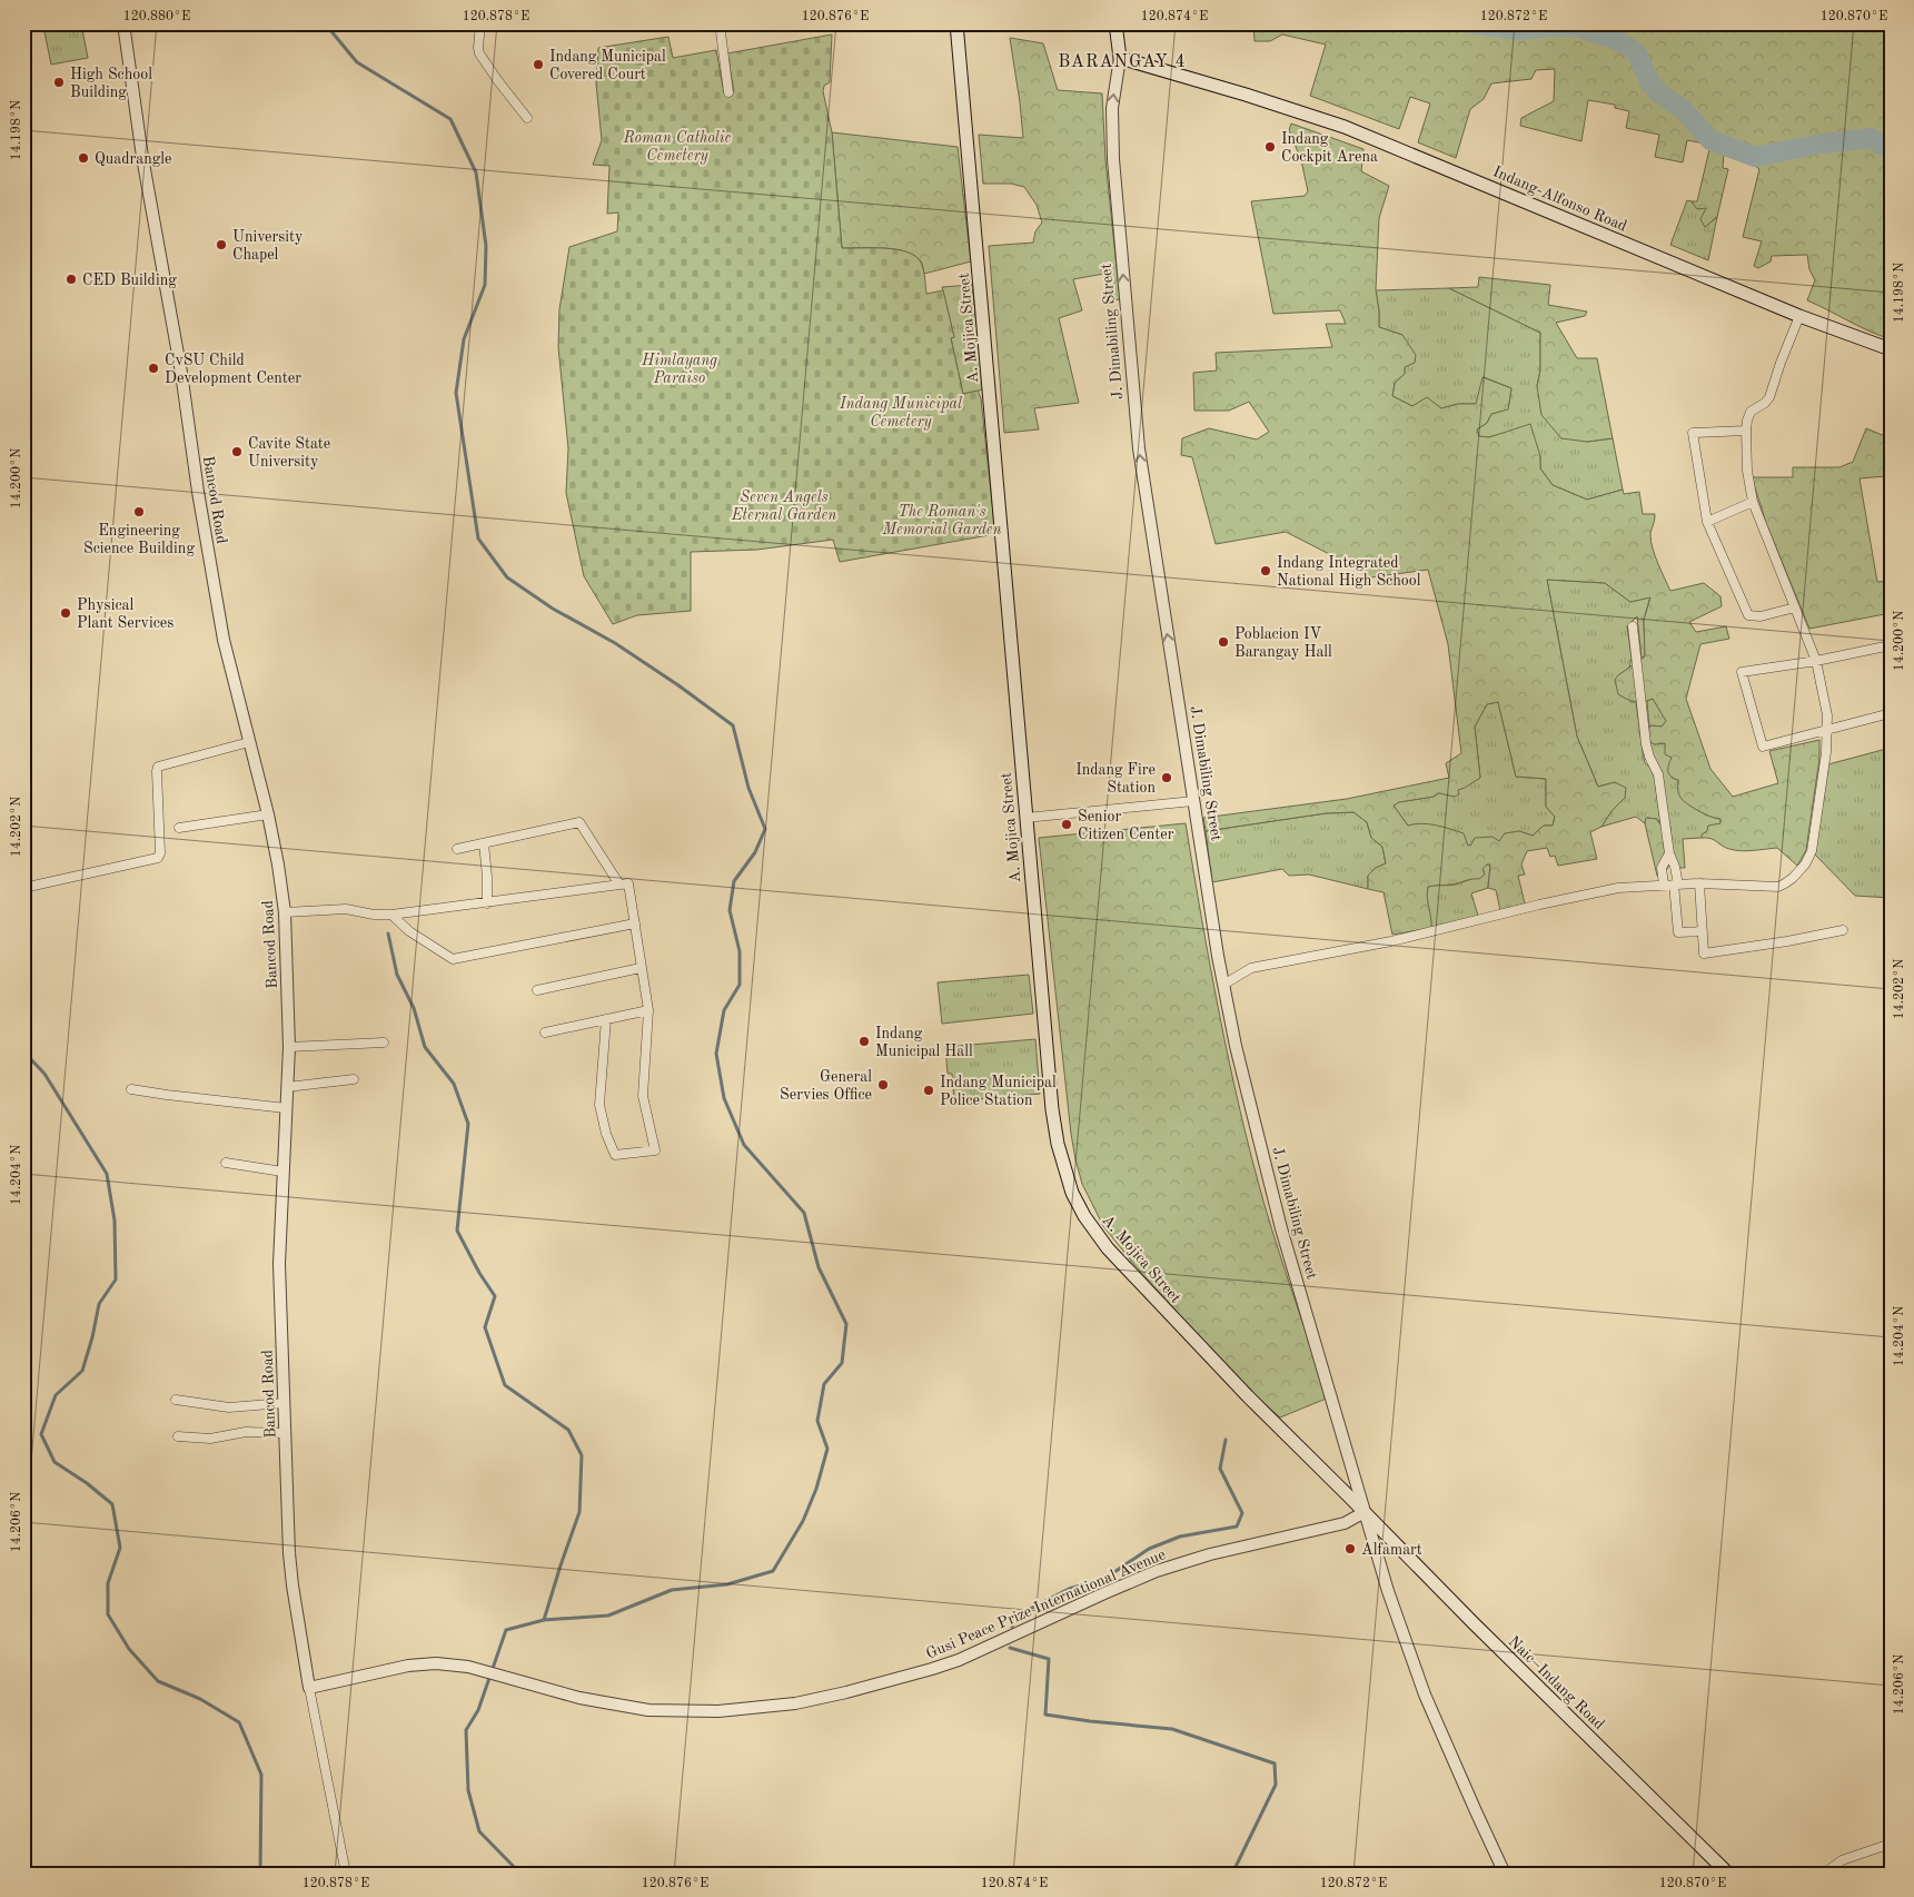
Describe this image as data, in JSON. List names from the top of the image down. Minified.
{"streets":{"main road":["Indang-Alfonso Road","A. Mojica Street","J. Dimabiling Street","Naic–Indang Road"],"street":["Bancod Road","Gusi Peace Prize International Avenue"]},"crossings":[["Indang-Alfonso Road","J. Dimabiling Street"],["A. Mojica Street","J. Dimabiling Street"],["A. Mojica Street","Gusi Peace Prize International Avenue"],["A. Mojica Street","Naic–Indang Road"],["J. Dimabiling Street","Gusi Peace Prize International Avenue"],["J. Dimabiling Street","Naic–Indang Road"],["Bancod Road","Gusi Peace Prize International Avenue"],["Gusi Peace Prize International Avenue","Naic–Indang Road"]],"one_way":["J. Dimabiling Street"],"districts":["BARANGAY 4"],"parks":["Roman Catholic Cemetery","Himlayang Paraiso","Indang Municipal Cemetery","Seven Angels Eternal Garden","The Roman's Memorial Garden"],"places":["Indang Municipal Covered Court","High School Building","Indang Cockpit Arena","Quadrangle","University Chapel","CED Building","CvSU Child Development Center","Cavite State University","Engineering Science Building","Indang Integrated National High School","Physical Plant Services","Poblacion IV Barangay Hall","Indang Fire Station","Senior Citizen Center","Indang Municipal Hall","General Servies Office","Indang Municipal Police Station","Alfamart"],"coordinates":["120.880°E","120.878°E","120.876°E","120.874°E","120.872°E","120.870°E","14.198°N","14.200°N","14.202°N","14.204°N","14.206°N"]}
